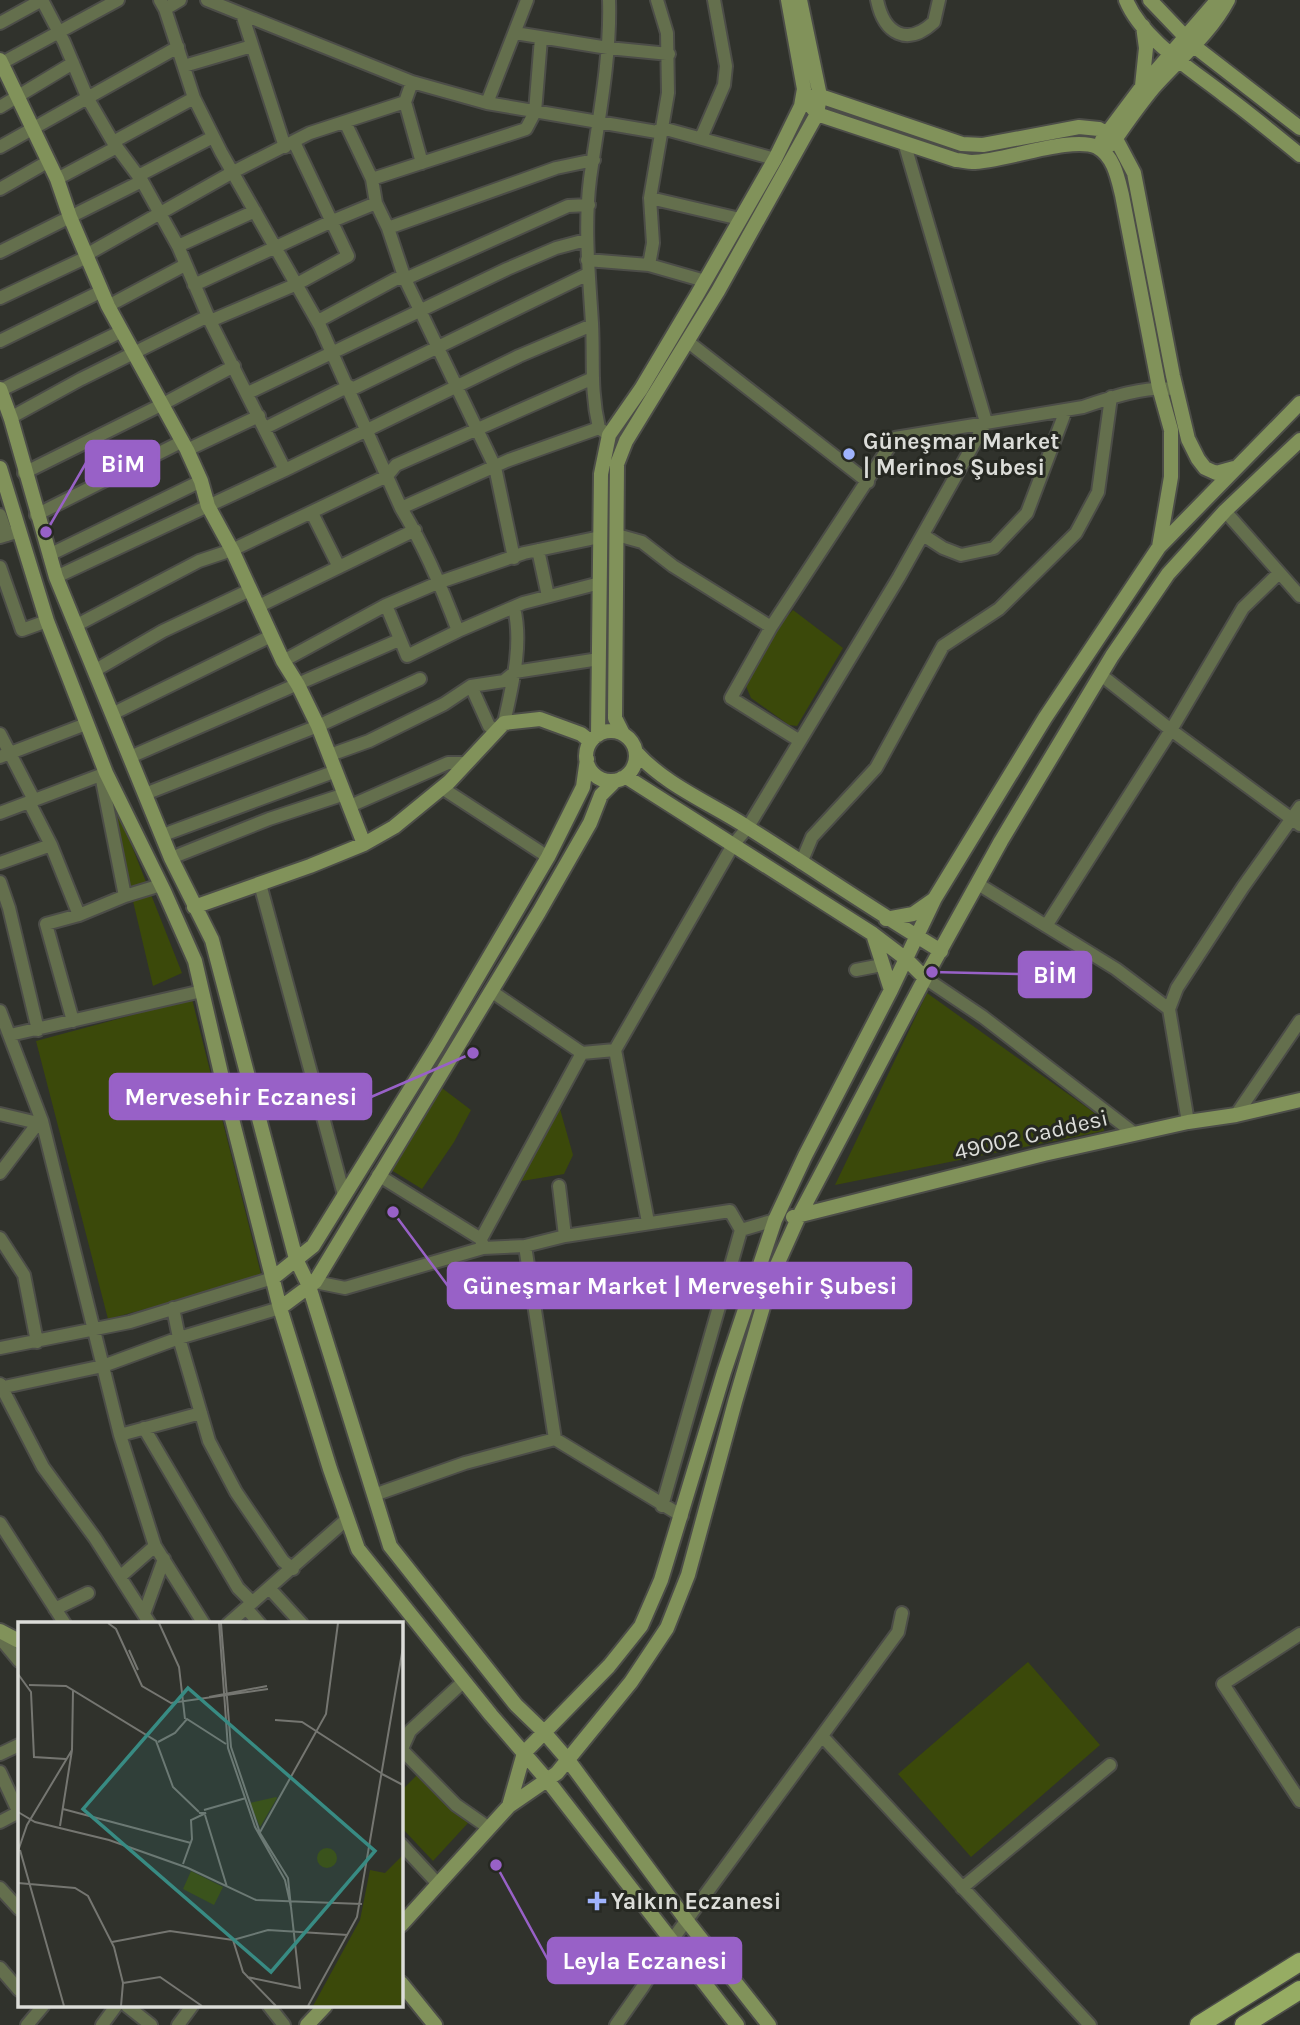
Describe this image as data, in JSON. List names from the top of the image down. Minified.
{"streets":{"street":["49002 Caddesi"]},"places":{"other":["Güneşmar Market | Merinos Şubesi","BiM","BİM","Mervesehir Eczanesi","Güneşmar Market | Merveşehir Şubesi","Leyla Eczanesi"],"health":["Yalkın Eczanesi"]}}
